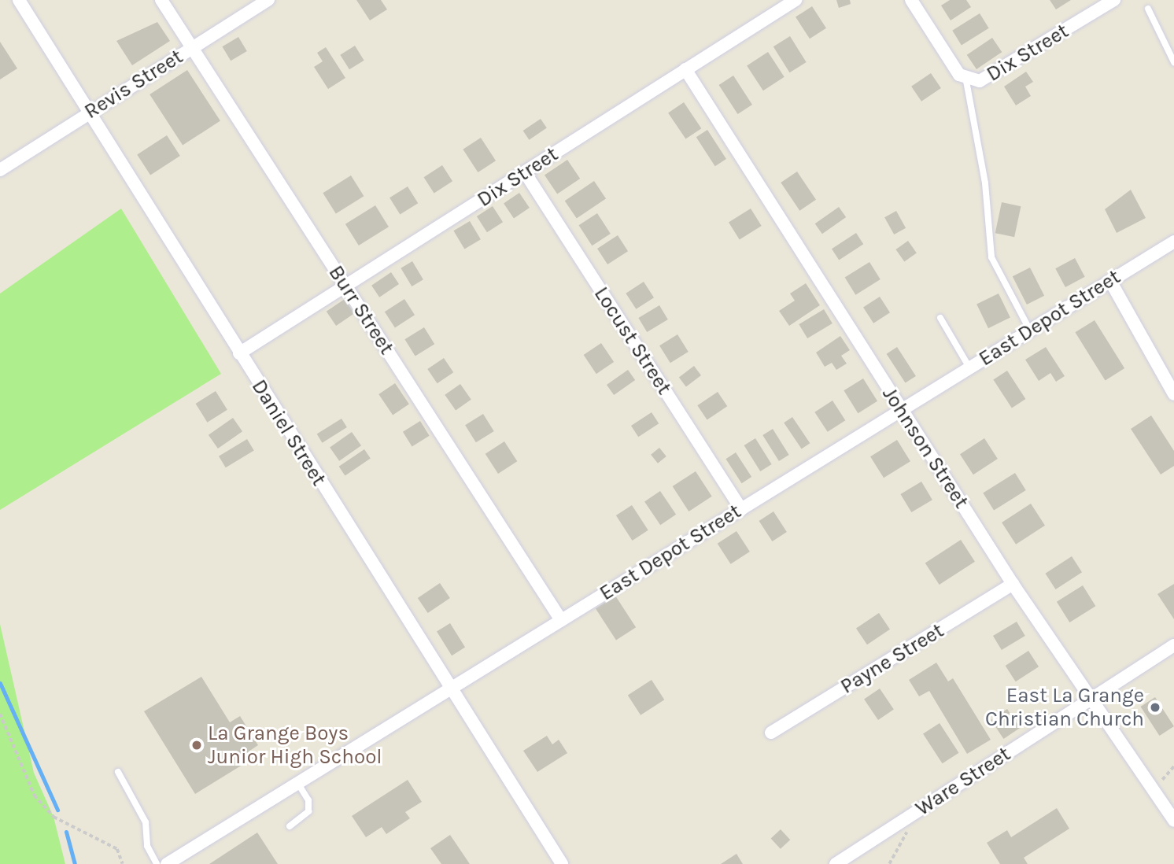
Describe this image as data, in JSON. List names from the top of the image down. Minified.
{"streets":{"street":["Dix Street","Revis Street","Burr Street","East Depot Street","Locust Street","Daniel Street","Johnson Street","Payne Street","Ware Street"]},"crossings":[["Dix Street","Burr Street"],["Dix Street","Locust Street"],["Dix Street","Daniel Street"],["Dix Street","Johnson Street"],["Revis Street","Burr Street"],["Revis Street","Daniel Street"],["Burr Street","East Depot Street"],["East Depot Street","Locust Street"],["East Depot Street","Daniel Street"],["East Depot Street","Johnson Street"],["Johnson Street","Payne Street"],["Johnson Street","Ware Street"]],"places":["East La Grange Christian Church","La Grange Boys Junior High School"]}
